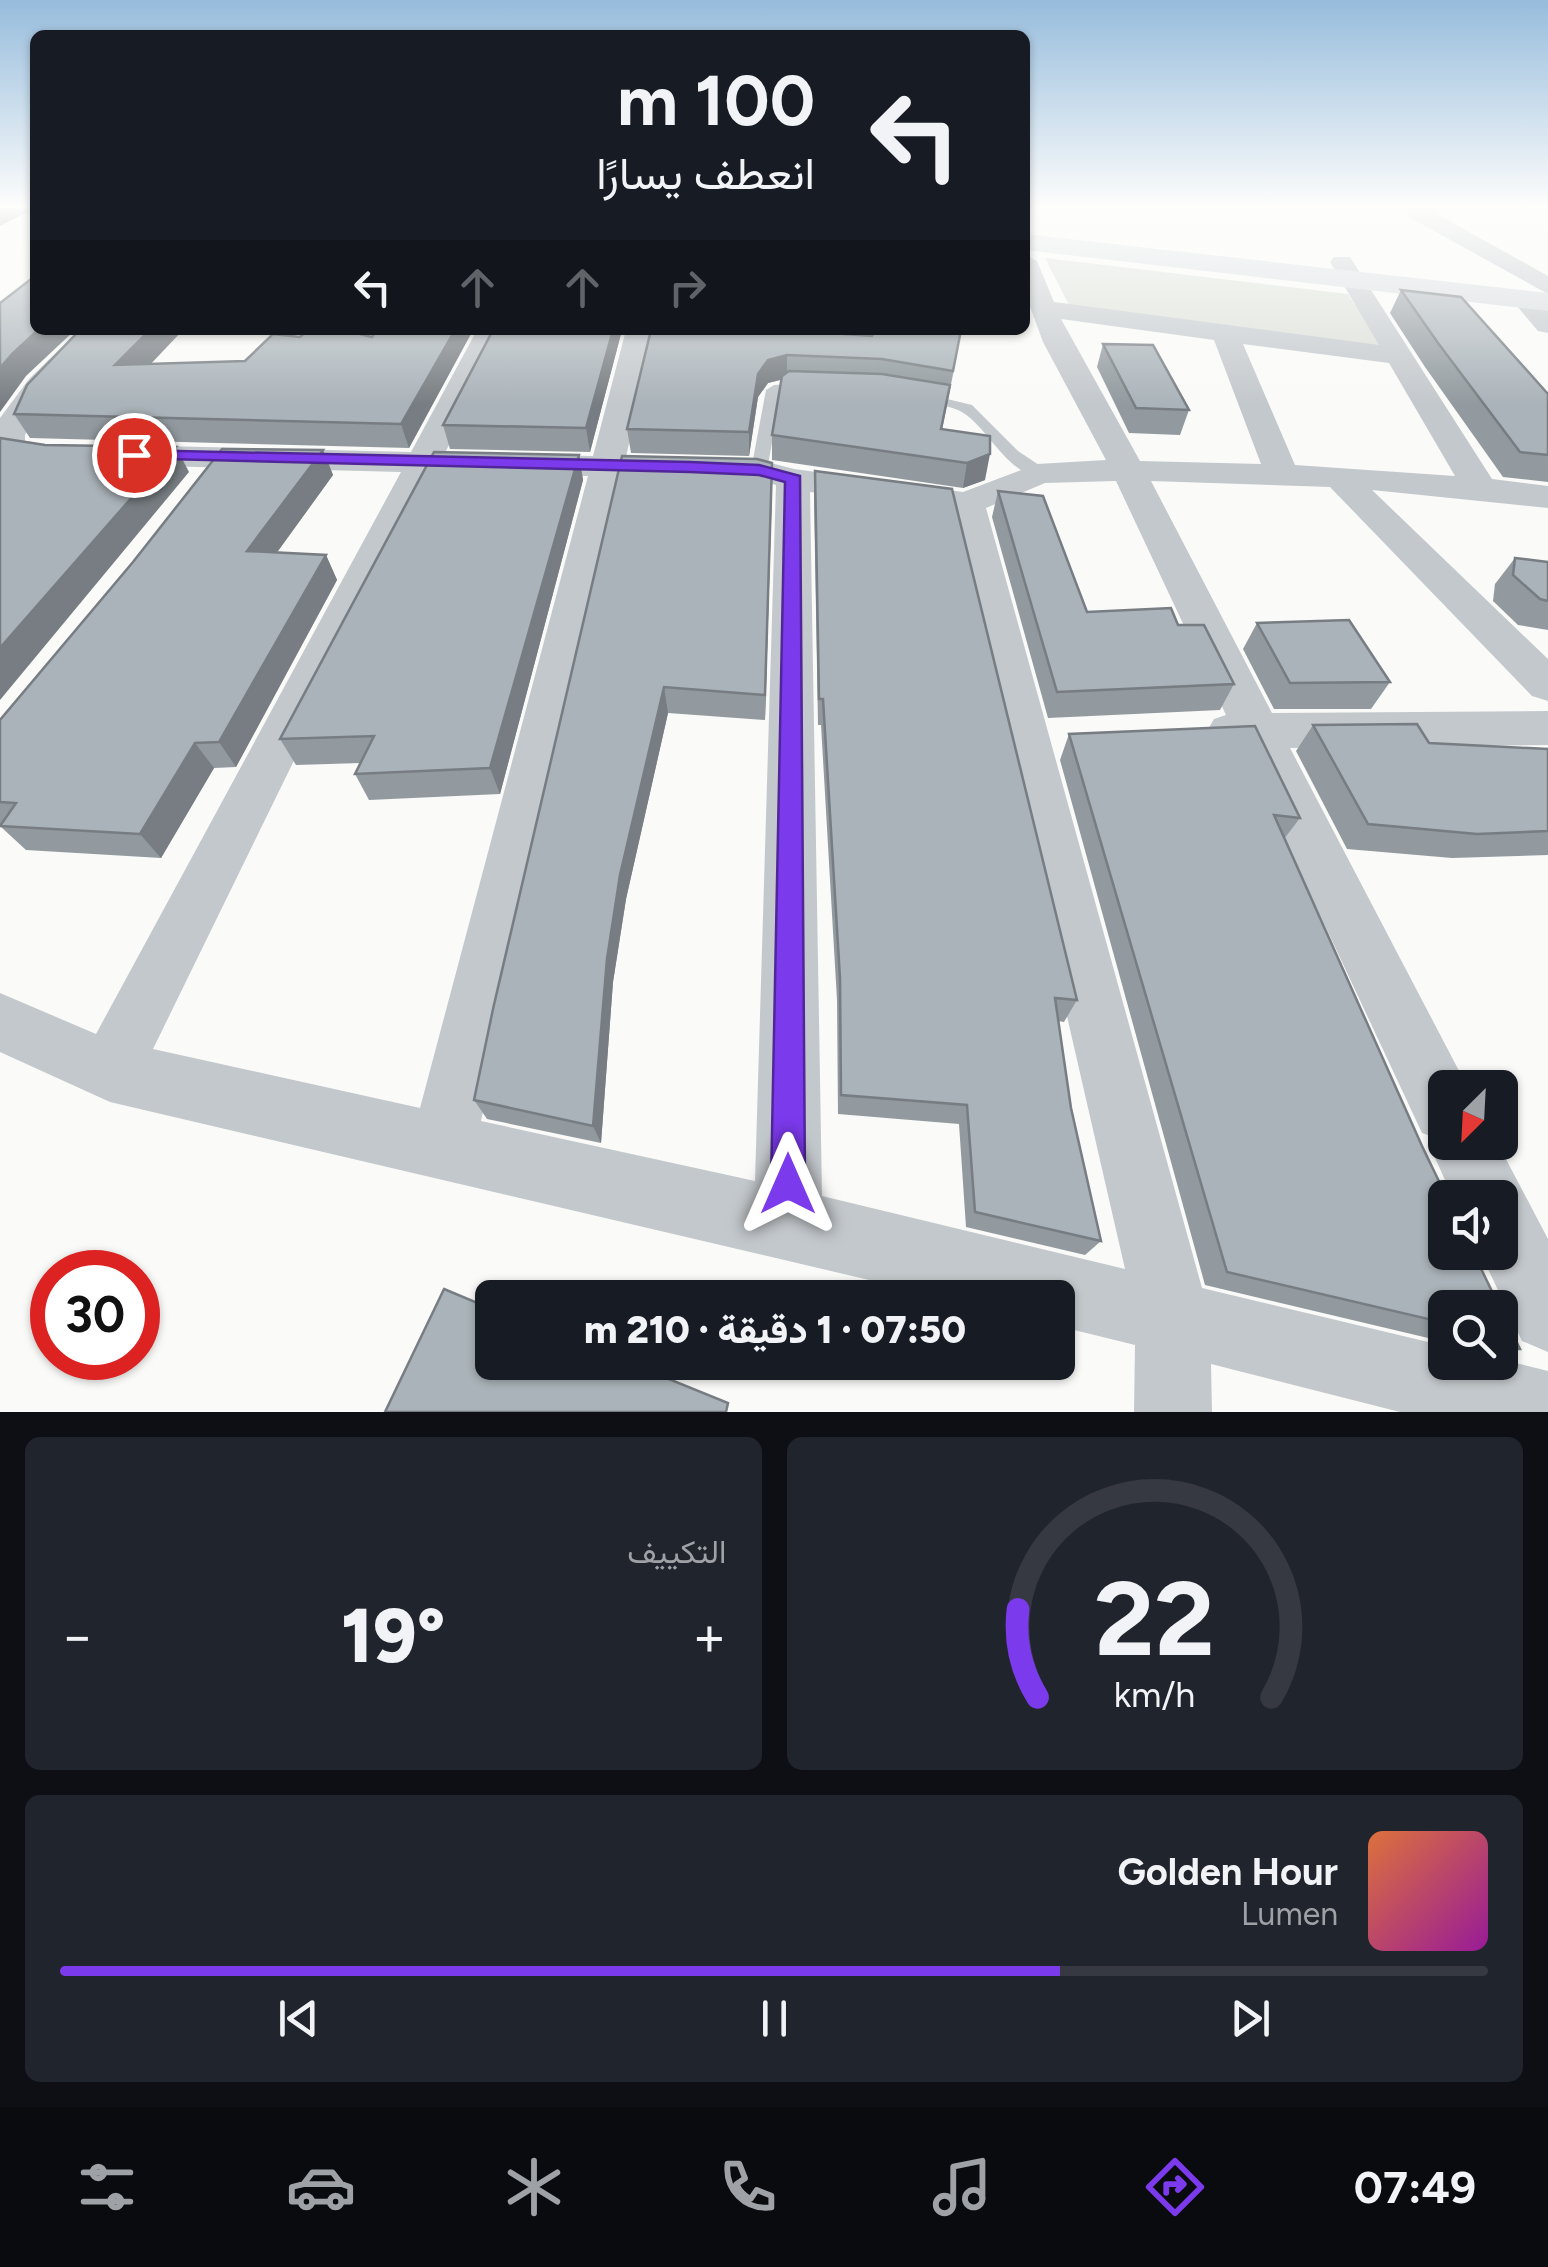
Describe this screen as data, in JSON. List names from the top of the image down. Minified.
{"north":"bottom left","page":{"turn":["100 m","انعطف يسارًا"],"limit":"30","trip":"07:50 · 1 دقيقة · 210 m","tile":"التكييف","heat":["−","19°","+"],"song":["Golden Hour","Lumen"],"tabs":"07:49","gauge":["22","km/h"]}}
